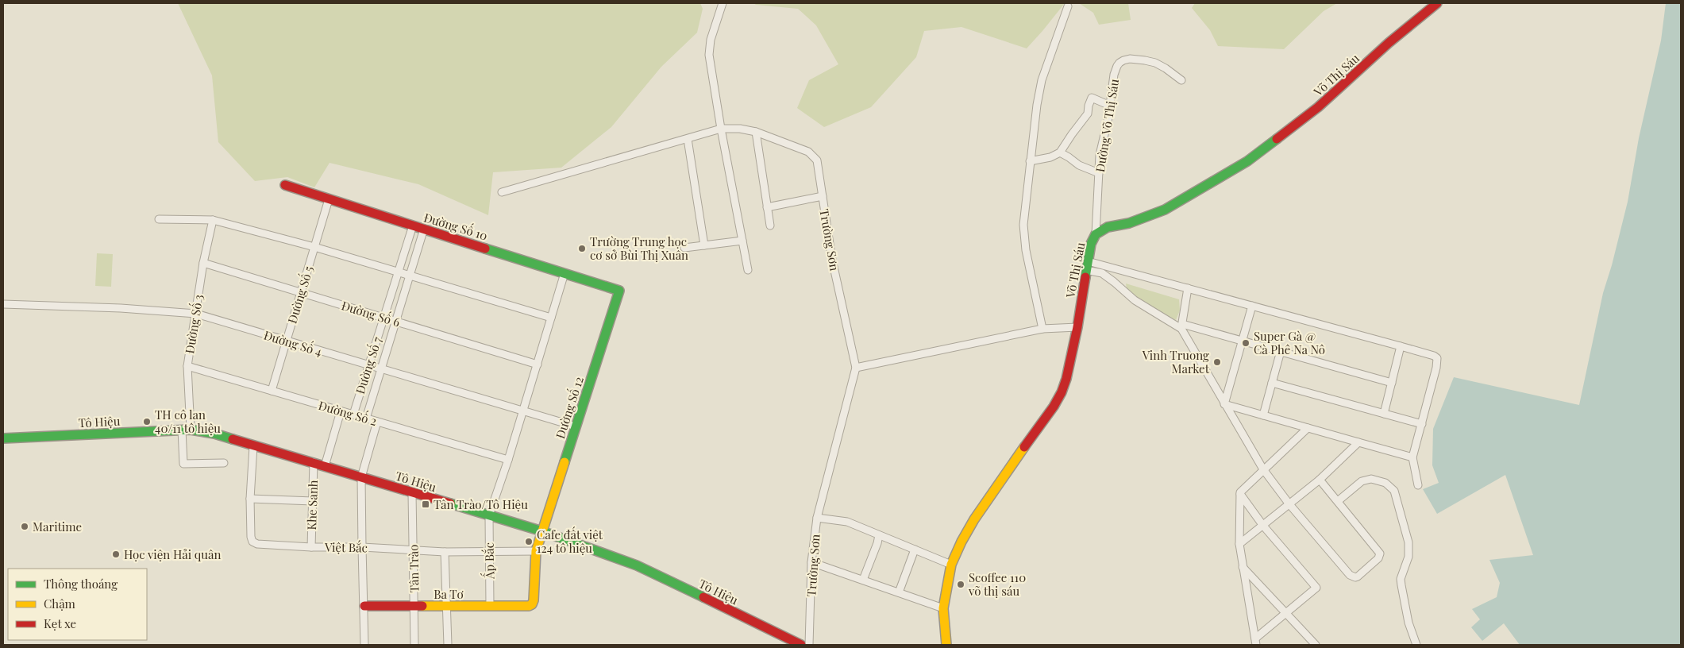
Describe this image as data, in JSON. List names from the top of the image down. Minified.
{"streets":{"street":["Võ Thị Sáu","Đường Võ Thị Sáu","Đường Số 10","Trường Sơn","Đường Số 5","Đường Số 6","Đường Số 3","Đường Số 4","Đường Số 7","Đường Số 12","Đường Số 2","Tô Hiệu","Khe Sanh","Việt Bắc","Ấp Bắc","Tân Trào","Ba Tơ"]},"crossings":[["Võ Thị Sáu","Đường Võ Thị Sáu"],["Đường Số 10","Đường Số 5"],["Đường Số 10","Đường Số 7"],["Đường Số 10","Đường Số 12"],["Đường Số 10","Ấp Bắc"],["Đường Số 5","Đường Số 6"],["Đường Số 5","Đường Số 4"],["Đường Số 5","Đường Số 2"],["Đường Số 6","Đường Số 3"],["Đường Số 6","Đường Số 7"],["Đường Số 6","Ấp Bắc"],["Đường Số 3","Đường Số 4"],["Đường Số 3","Đường Số 2"],["Đường Số 3","Tô Hiệu"],["Đường Số 4","Đường Số 7"],["Đường Số 4","Đường Số 12"],["Đường Số 4","Ấp Bắc"],["Đường Số 7","Đường Số 2"],["Đường Số 12","Tô Hiệu"],["Đường Số 12","Việt Bắc"],["Đường Số 12","Ba Tơ"],["Đường Số 2","Ấp Bắc"],["Tô Hiệu","Khe Sanh"],["Tô Hiệu","Việt Bắc"],["Tô Hiệu","Ấp Bắc"],["Tô Hiệu","Tân Trào"],["Khe Sanh","Việt Bắc"],["Việt Bắc","Ấp Bắc"],["Việt Bắc","Tân Trào"],["Ấp Bắc","Ba Tơ"],["Tân Trào","Ba Tơ"]],"places":{"other":["Trường Trung học cơ sở Bùi Thị Xuân","Super Gà @ Cà Phê Na Nô","Vinh Truong Market","TH cô lan 40/11 tô hiệu","Maritime","Cafe đất việt 124 tô hiệu","Học viện Hải quân","Scoffee 110 võ thị sáu"],"transit":["Tân Trào/Tô Hiệu"]},"legend":["Thông thoáng","Chậm","Kẹt xe"]}
